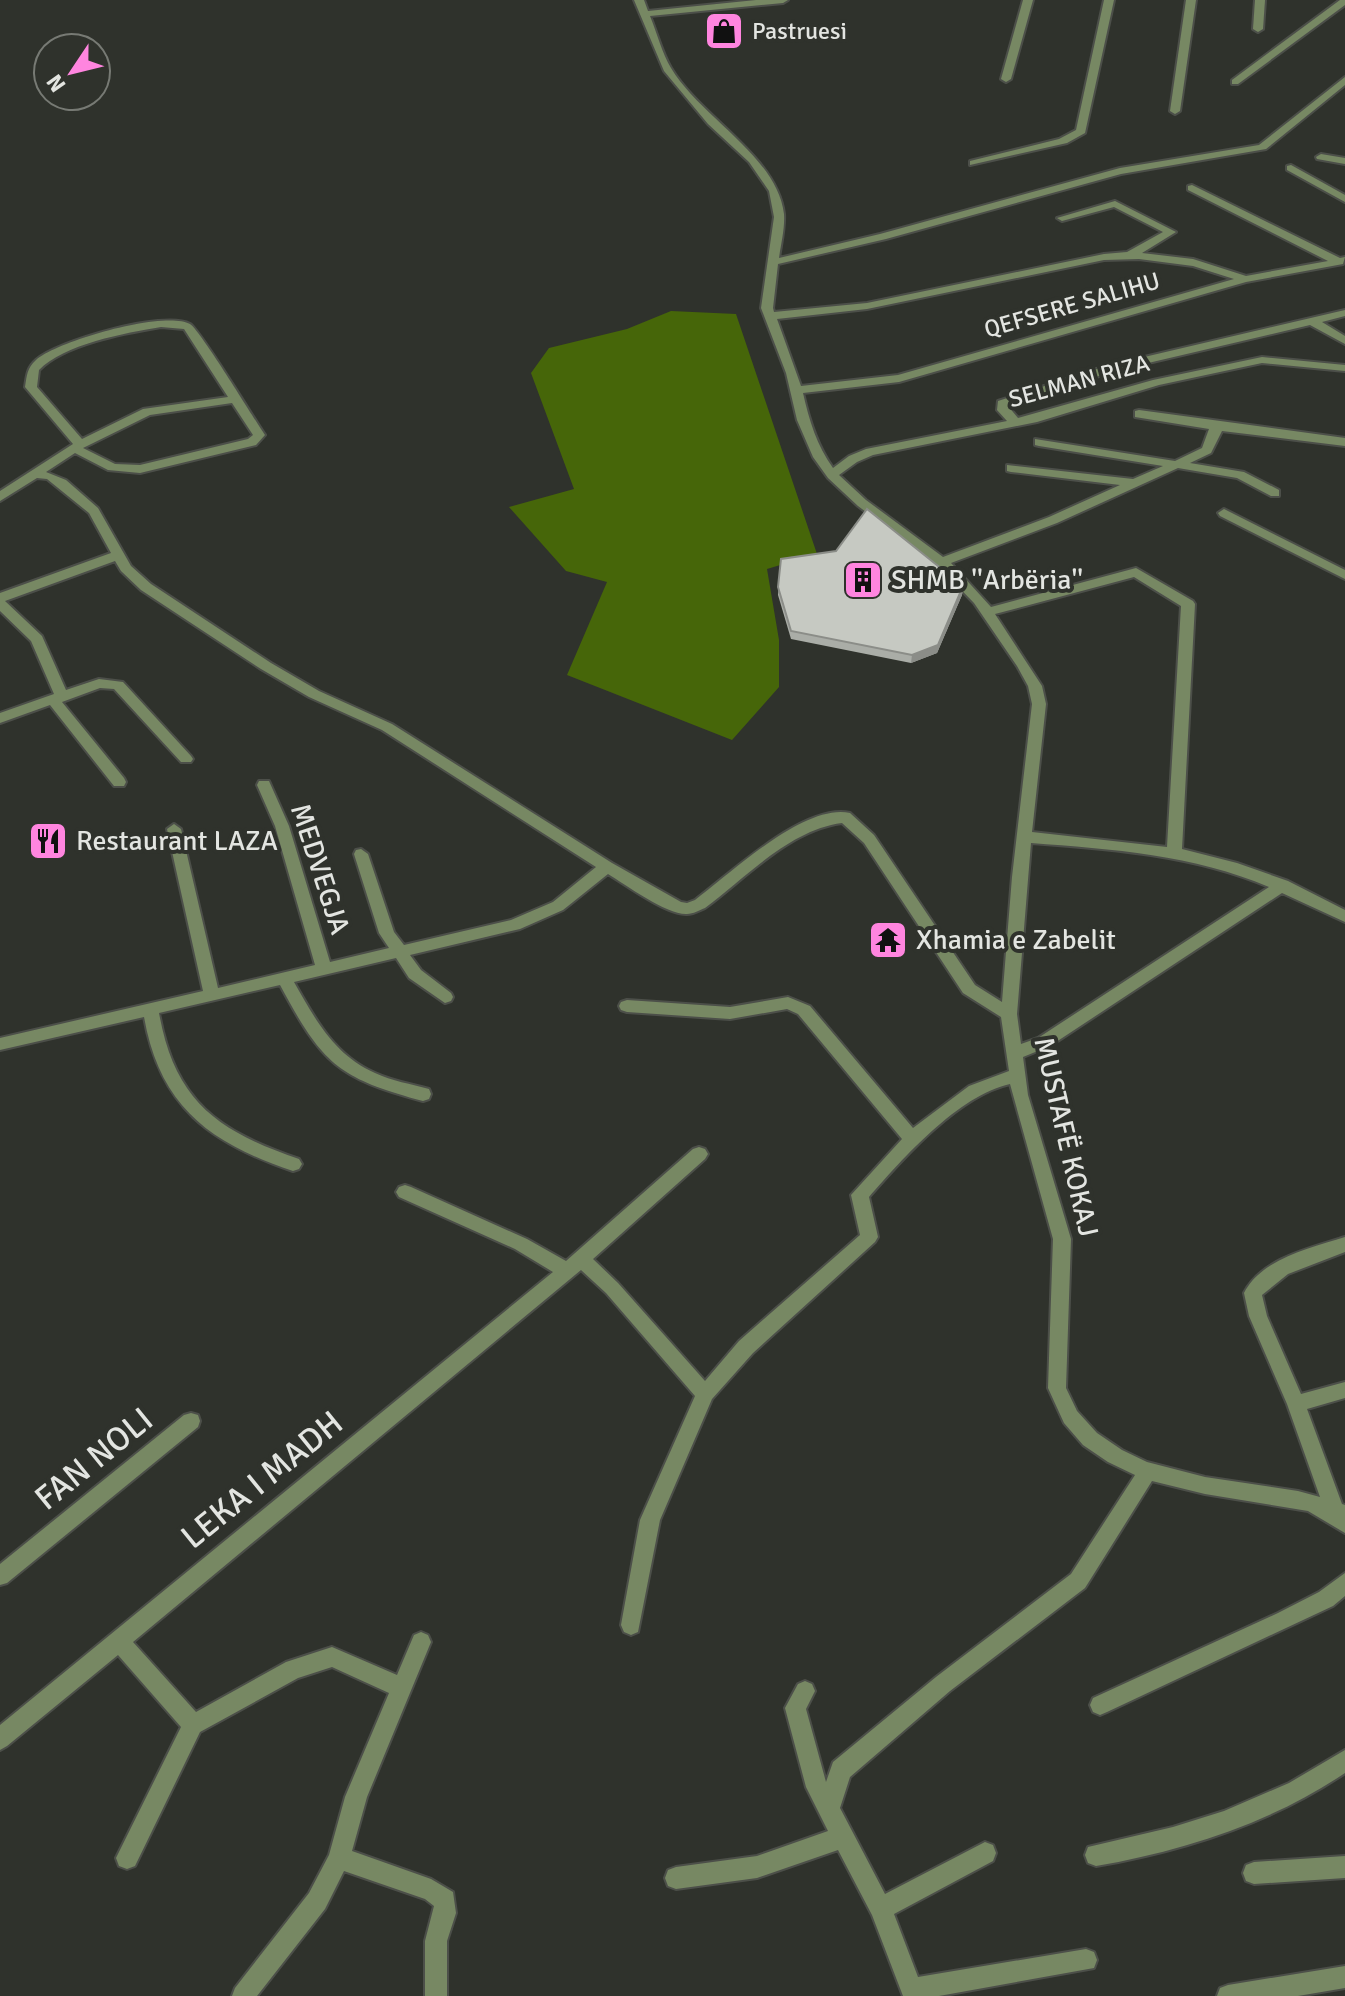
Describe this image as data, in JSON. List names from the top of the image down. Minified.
{"streets":{"street":["QEFSERE SALIHU","SELMAN RIZA","MEDVEGJA","MUSTAFË KOKAJ","FAN NOLI","LEKA I MADH"]},"places":{"shop":["Pastruesi"],"building":["SHMB ''Arbëria''"],"restaurant":["Restaurant LAZA"],"temple":["Xhamia e Zabelit"]},"north":"bottom left"}
